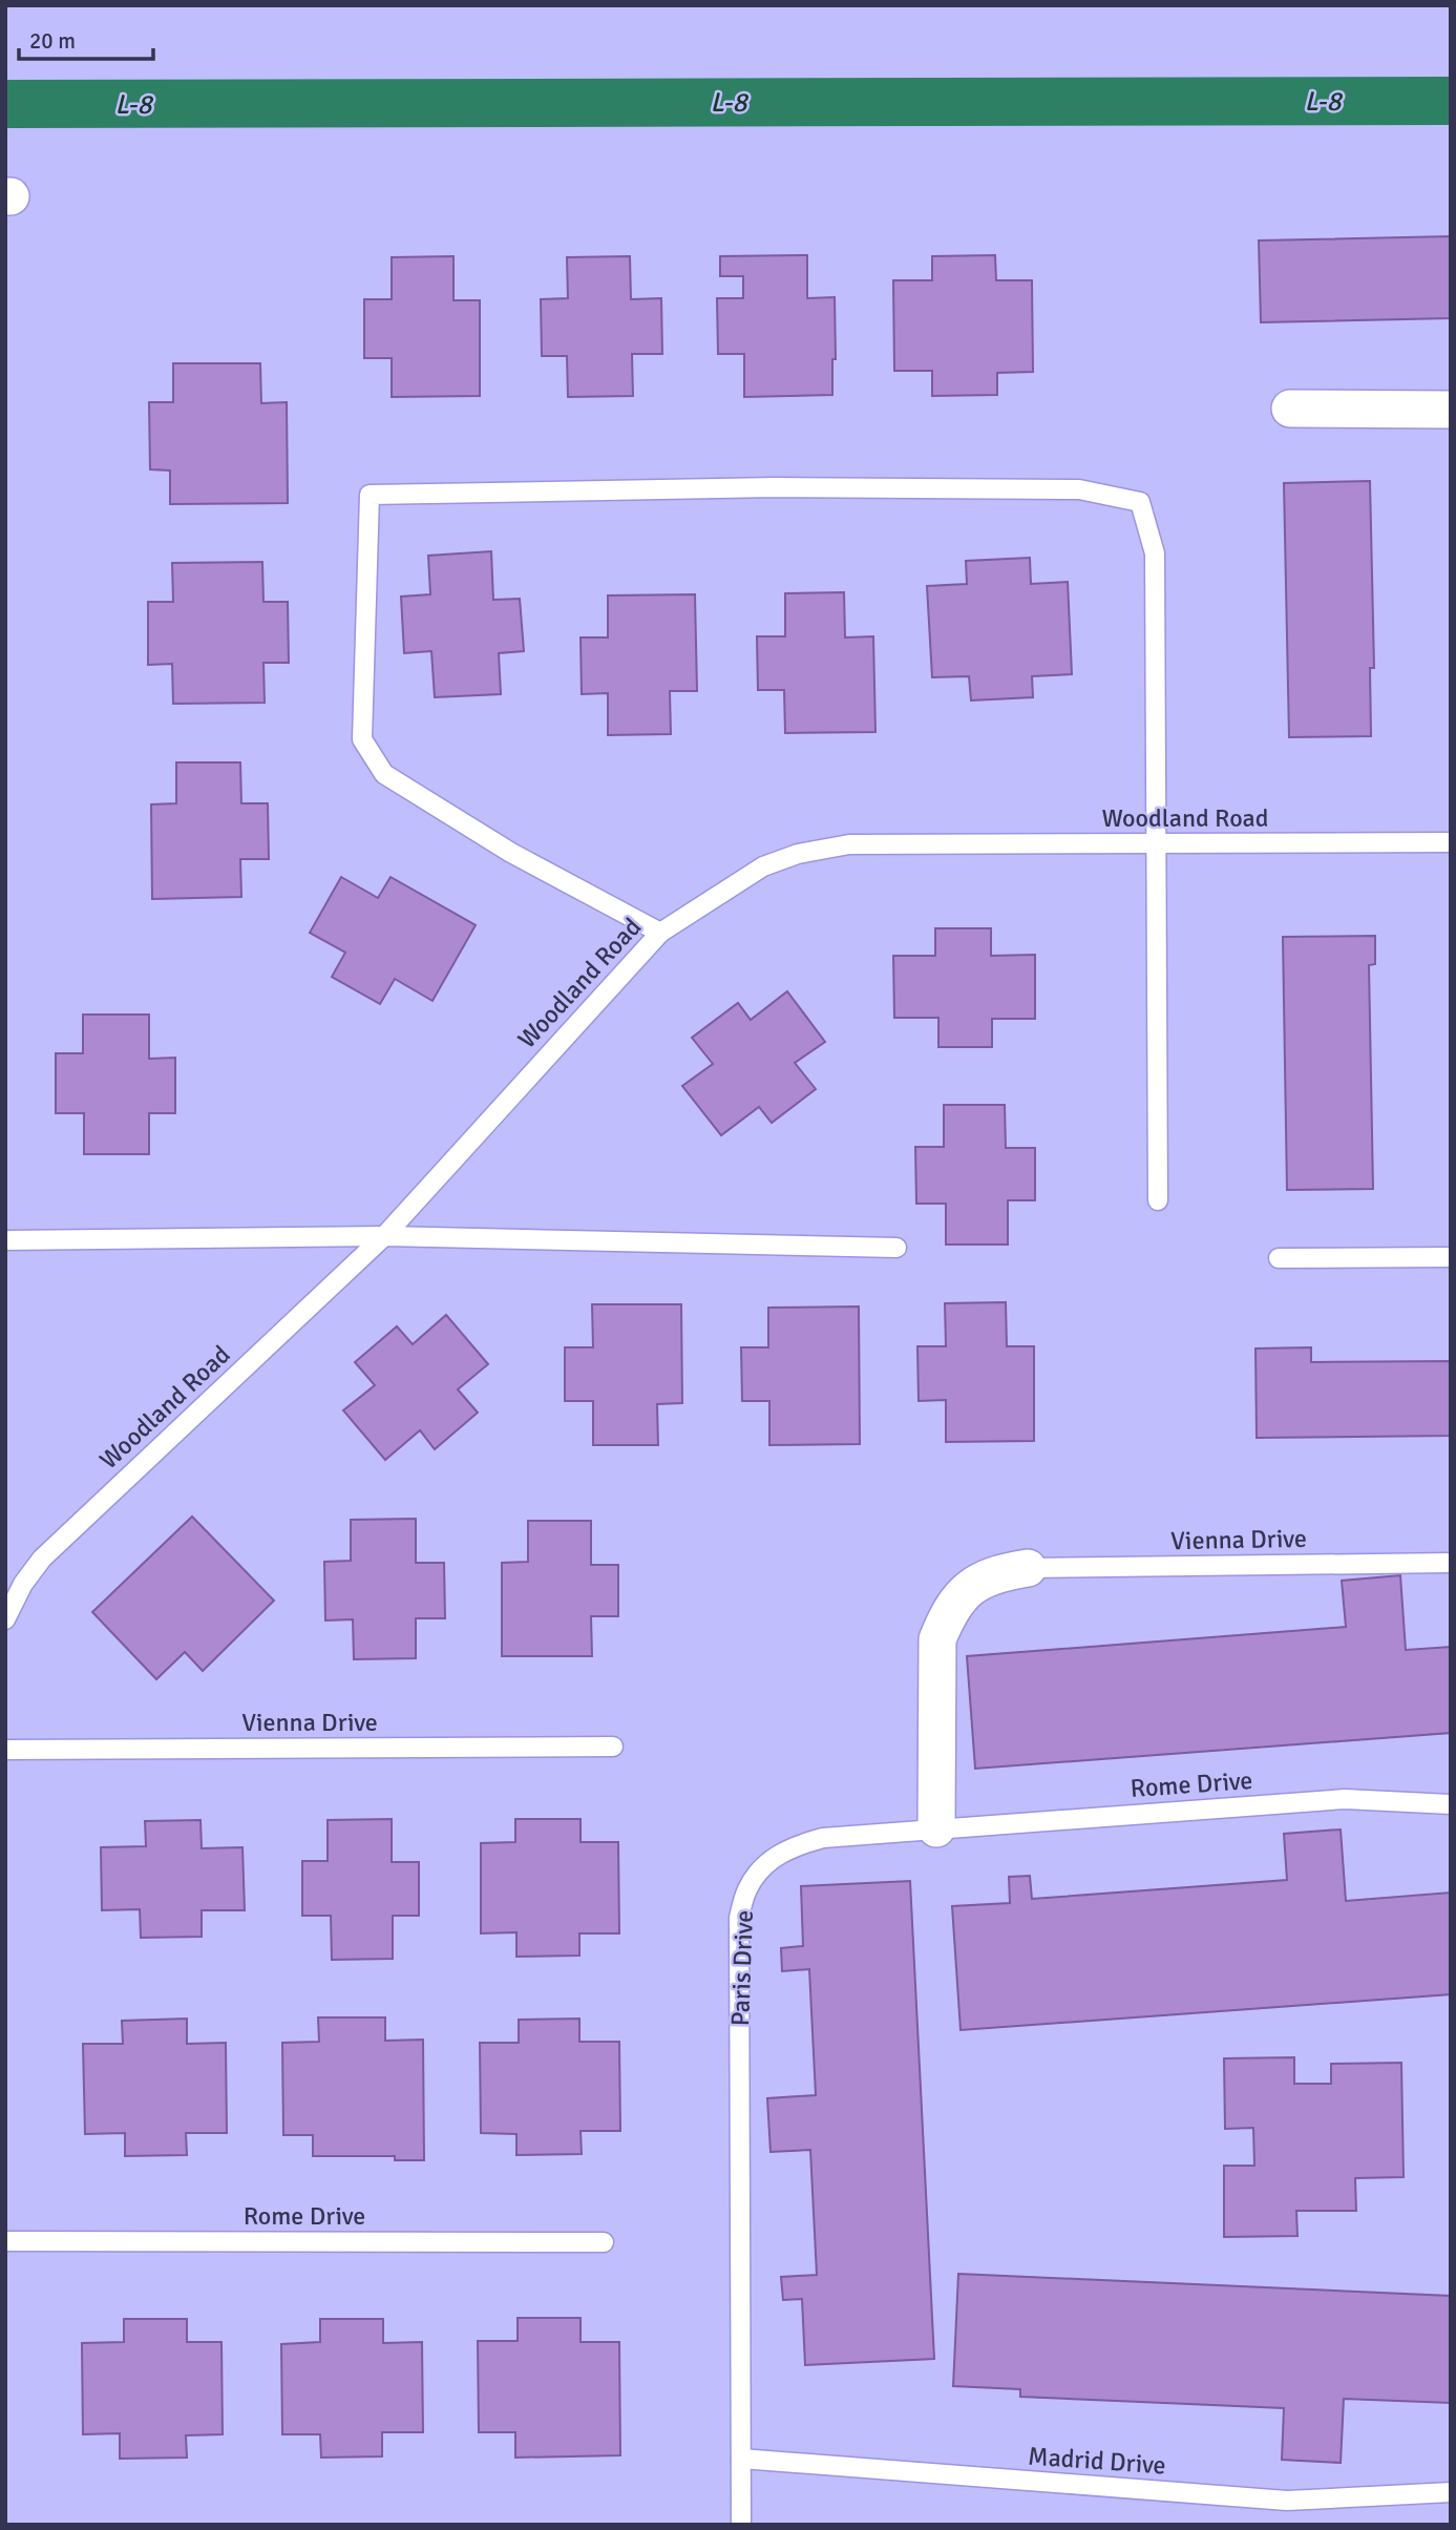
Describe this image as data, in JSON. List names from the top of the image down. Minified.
{"streets":{"lane":["Woodland Road","Vienna Drive","Rome Drive","Paris Drive","Madrid Drive"]},"crossings":[["Rome Drive","Paris Drive"],["Paris Drive","Madrid Drive"]],"water":["L-8"],"scale_bar":"20 m"}
